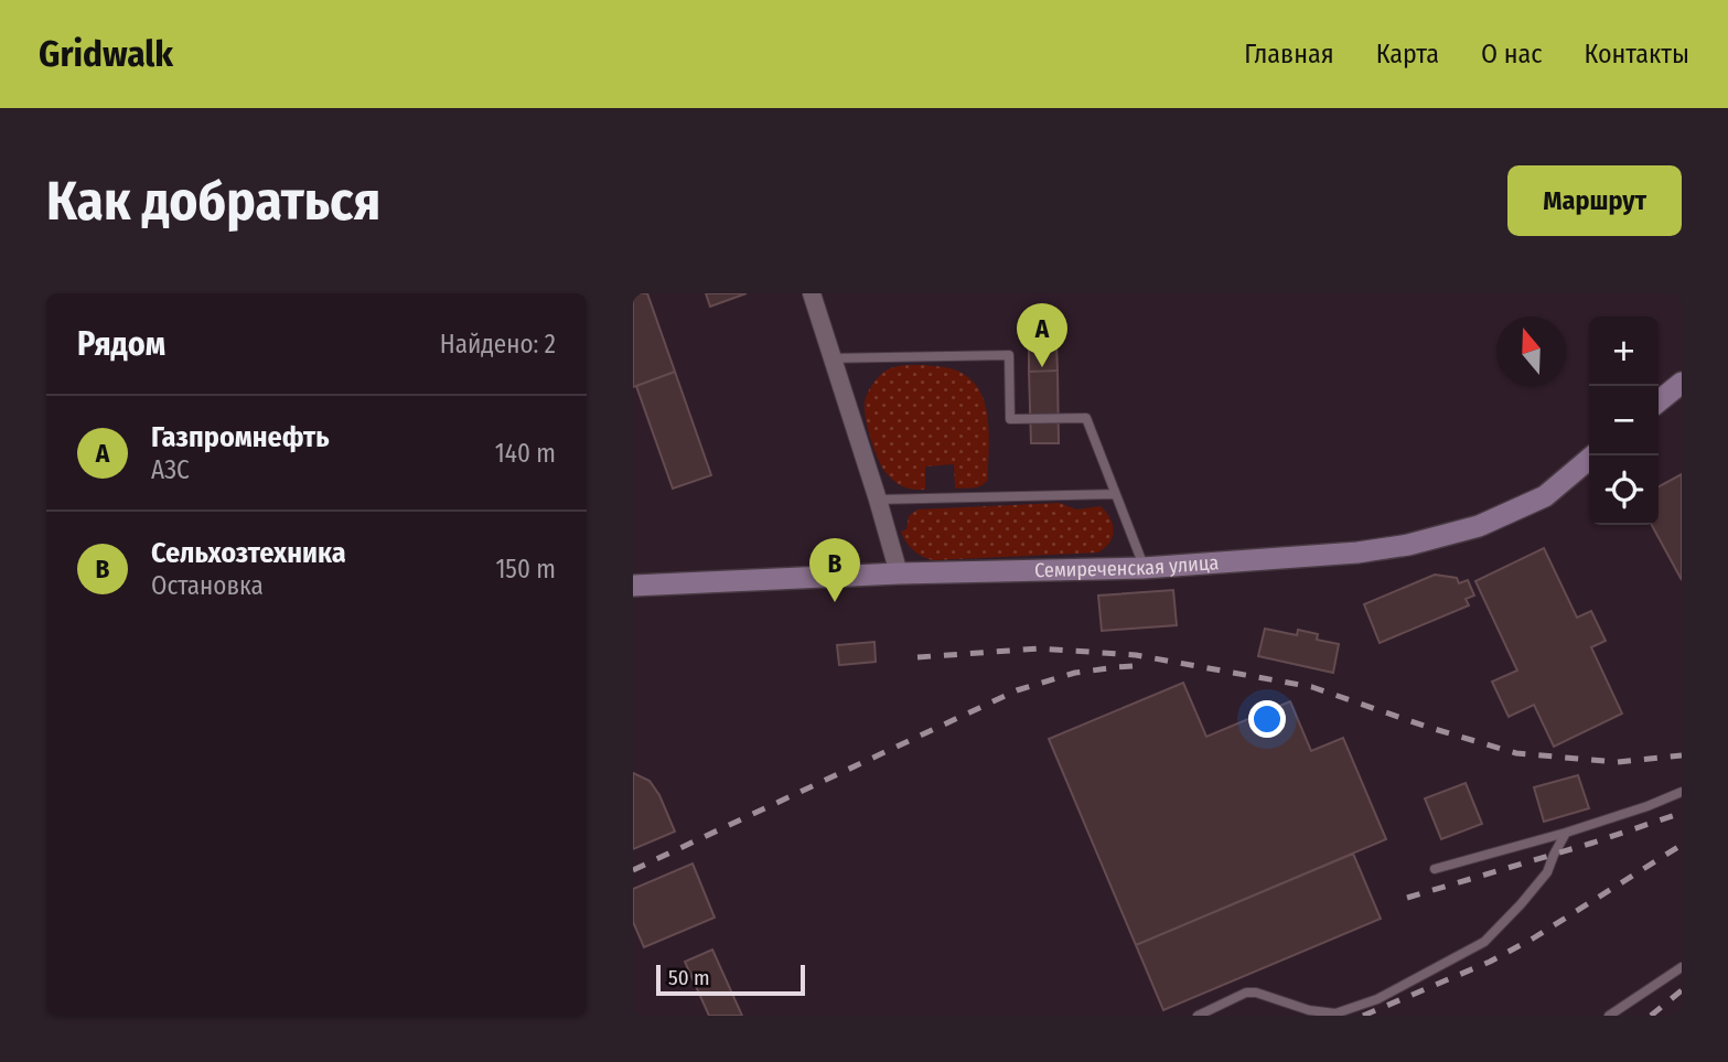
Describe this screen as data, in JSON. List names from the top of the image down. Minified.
{"streets":{"main road":["Семиреченская улица"]},"scale_bar":"50 m","north":"top","page":{"header":"Gridwalk","nav":["Главная","Карта","О нас","Контакты"],"buttons":"Маршрут","title":"Как добраться","heading":["Рядом","Найдено: 2"],"pins":["A","B"],"map_buttons":["+","−"],"list":[{"mark":"A","name":"Газпромнефть","note":"АЗС","value":"140 m"},{"mark":"B","name":"Сельхозтехника","note":"Остановка","value":"150 m"}],"scale":"50 m"}}
